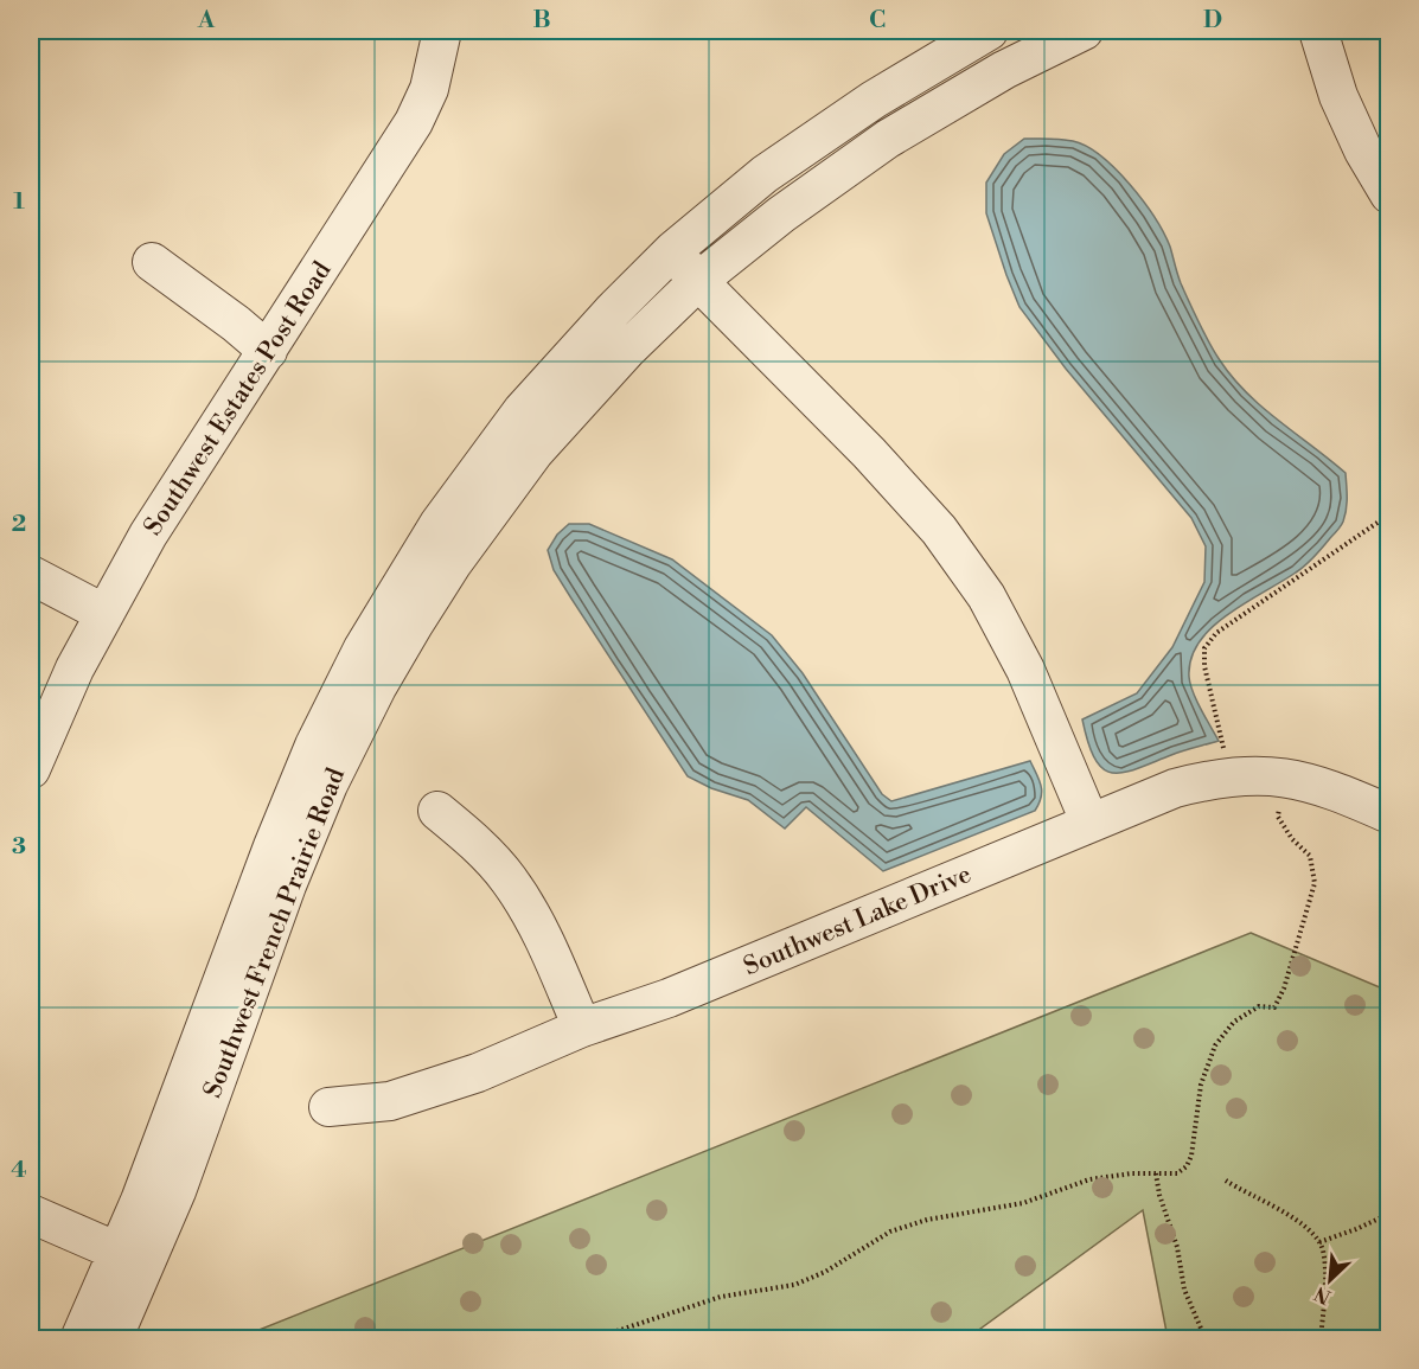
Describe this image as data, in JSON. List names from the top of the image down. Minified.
{"streets":{"street":["Southwest Estates Post Road","Southwest Lake Drive","Southwest French Prairie Road"]},"north":"bottom left","grid":{"columns":["A","B","C","D"],"rows":["1","2","3","4"]}}
